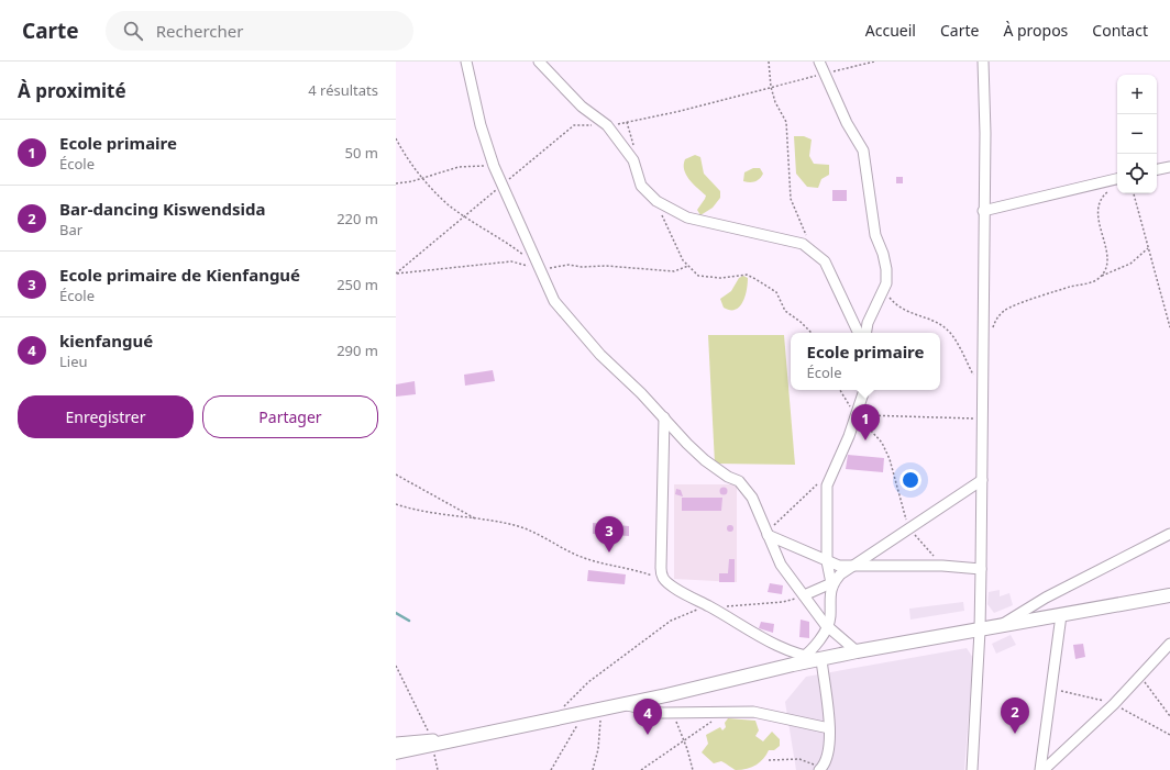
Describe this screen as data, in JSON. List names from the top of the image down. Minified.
{"page":{"header":"Carte","search":"Rechercher","nav":["Accueil","Carte","À propos","Contact"],"heading":["À proximité","4 résultats"],"map_buttons":["+","−"],"list":[{"mark":"1","name":"Ecole primaire","note":"École","value":"50 m"},{"mark":"2","name":"Bar-dancing Kiswendsida","note":"Bar","value":"220 m"},{"mark":"3","name":"Ecole primaire de Kienfangué","note":"École","value":"250 m"},{"mark":"4","name":"kienfangué","note":"Lieu","value":"290 m"}],"popup":["Ecole primaire","École"],"buttons":["Enregistrer","Partager"],"pins":["1","3","2","4"]}}
